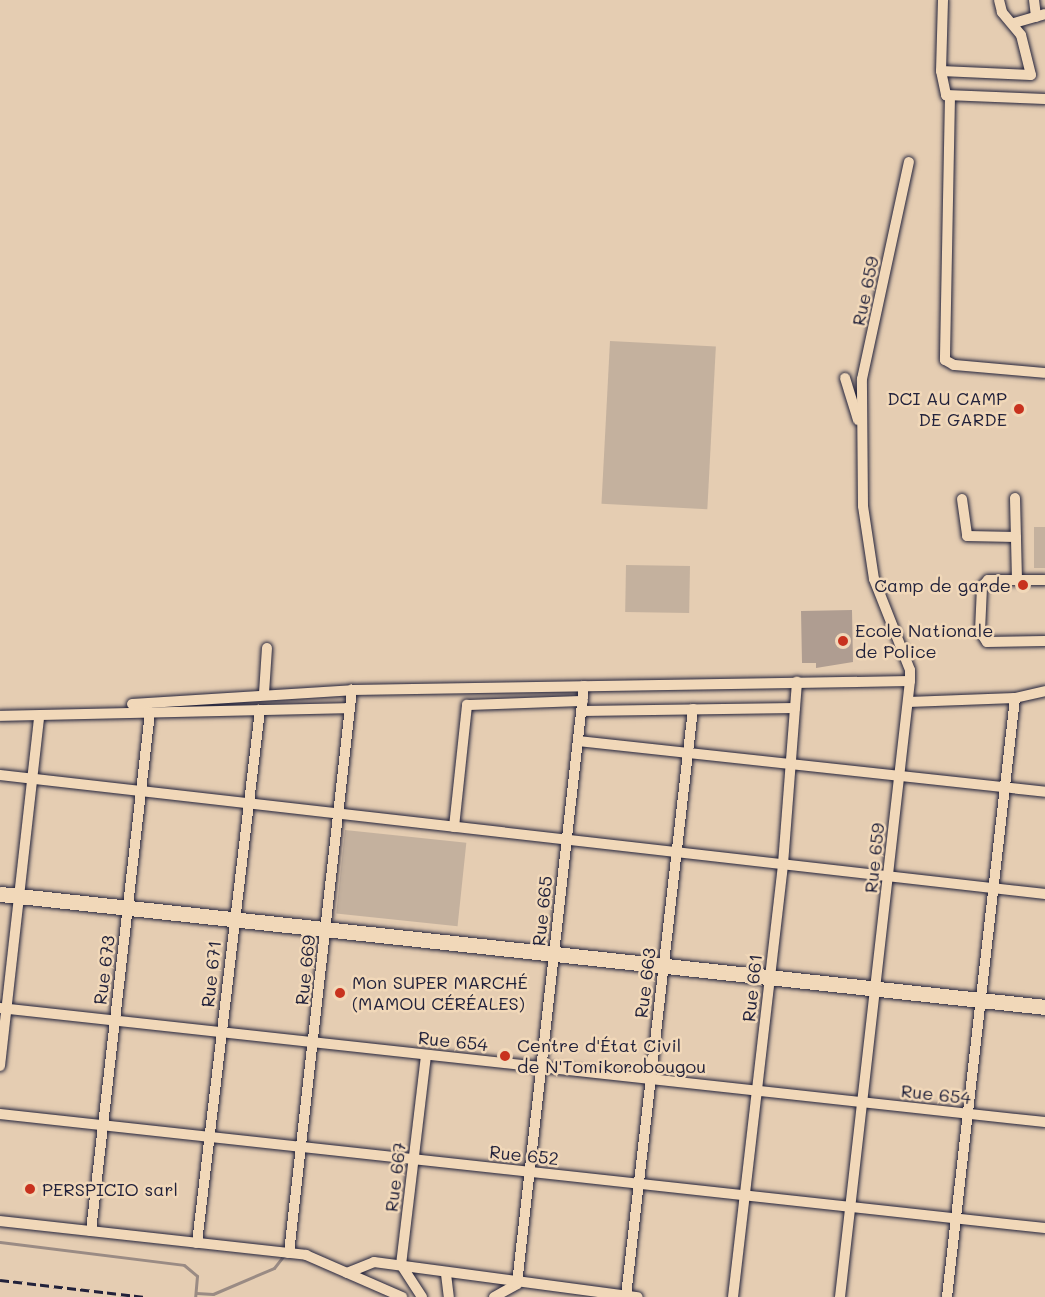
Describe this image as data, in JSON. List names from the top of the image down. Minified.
{"streets":{"street":["Rue 659","Rue 665","Rue 673","Rue 669","Rue 671","Rue 663","Rue 661","Rue 654","Rue 652","Rue 667"]},"crossings":[["Rue 659","Rue 654"],["Rue 659","Rue 652"],["Rue 665","Rue 654"],["Rue 665","Rue 652"],["Rue 673","Rue 654"],["Rue 673","Rue 652"],["Rue 669","Rue 654"],["Rue 669","Rue 652"],["Rue 671","Rue 654"],["Rue 671","Rue 652"],["Rue 663","Rue 654"],["Rue 663","Rue 652"],["Rue 661","Rue 654"],["Rue 661","Rue 652"],["Rue 654","Rue 667"],["Rue 652","Rue 667"]],"places":["DCI AU CAMP DE GARDE","Camp de garde","Ecole Nationale de Police","Mon SUPER MARCHÉ (MAMOU CÉRÉALES)","Centre d'État Civil de N'Tomikorobougou","PERSPICIO sarl"]}
